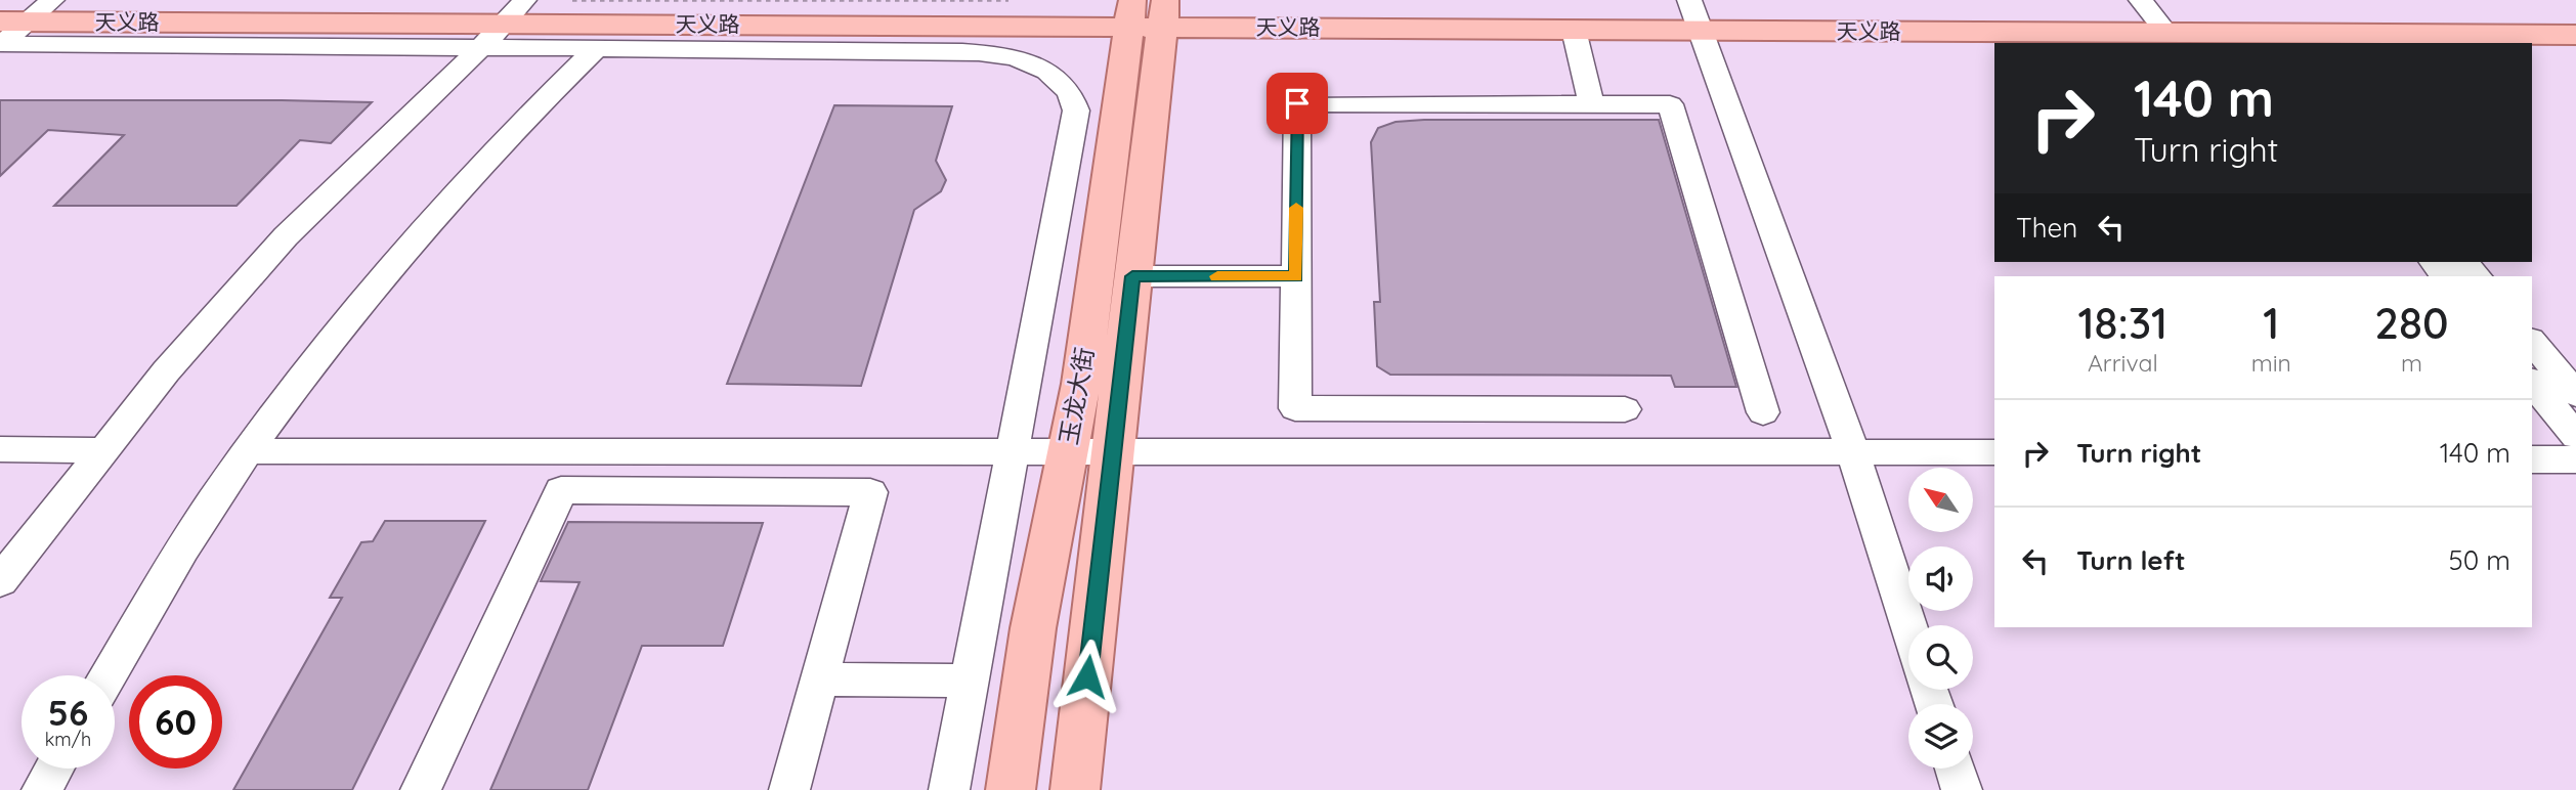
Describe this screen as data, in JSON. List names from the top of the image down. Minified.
{"streets":{"main road":["天义路","玉龙大街"]},"crossings":[["天义路","玉龙大街"]],"north":"top left","page":{"turn":["140 m","Turn right"],"then":"Then","eta":["18:31","Arrival","1","min","280","m"],"list":[{"name":"Turn right","value":"140 m"},{"name":"Turn left","value":"50 m"}],"speed":"56 km/h","limit":"60"}}
